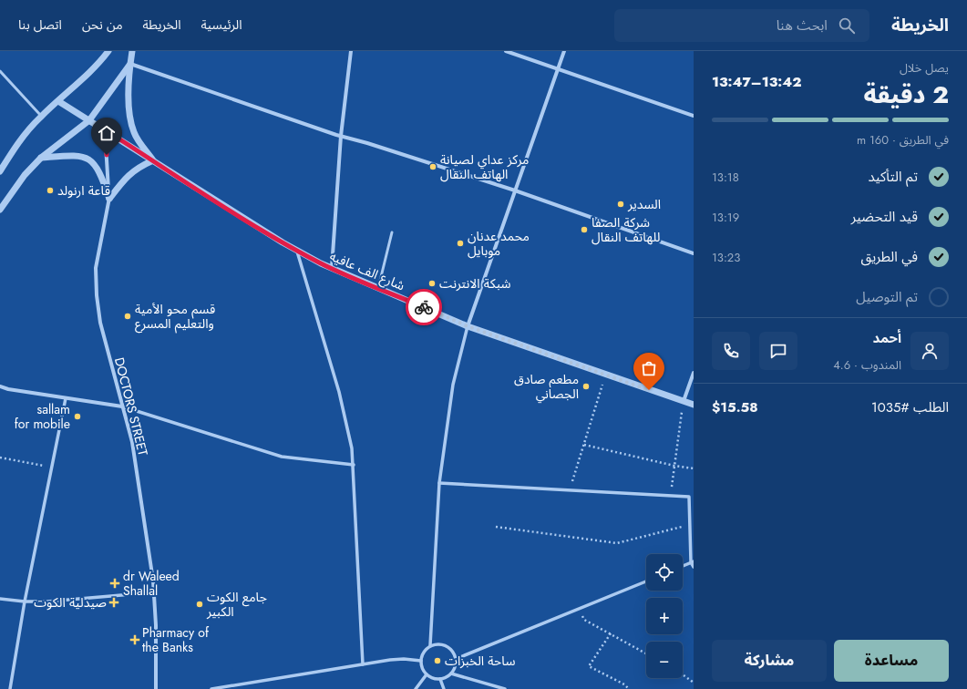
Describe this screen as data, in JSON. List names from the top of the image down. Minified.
{"streets":{"street":["شارع الف عافيه","DOCTORS STREET"]},"crossings":[["شارع الف عافيه","DOCTORS STREET"]],"places":{"other":["مركز عداي لصيانة الهاتف النقال","قاعة ارنولد","السدير","شركة الصفا للهاتف النقال","محمد عدنان موبايل","شبكة الانترنت","قسم محو الأمية والتعليم المسرع","مطعم صادق الجصاني","sallam for mobile","جامع الكوت الكبير","ساحة الخبزات"],"health":["dr Waleed Shallal","صيدلية الكوت","Pharmacy of the Banks"]},"page":{"header":"الخريطة","search":"ابحث هنا","nav":["الرئيسية","الخريطة","من نحن","اتصل بنا"],"heading":["2 دقيقة","يصل خلال","13:42–13:47"],"panel":["أحمد","المندوب · 4.6","الطلب #1035","$15.58"],"bar":"في الطريق · 160 m","list":[["تم التأكيد","13:18"],["قيد التحضير","13:19"],["في الطريق","13:23"],"تم التوصيل"],"map_buttons":["+","−"],"buttons":["مساعدة","مشاركة"]}}
